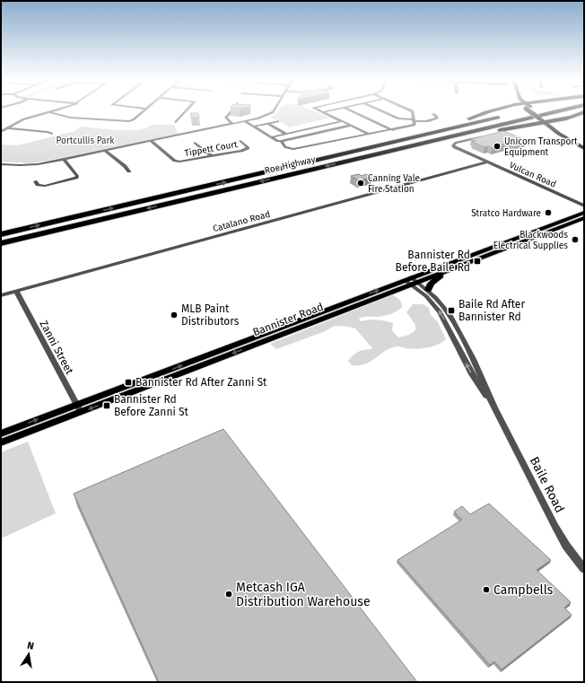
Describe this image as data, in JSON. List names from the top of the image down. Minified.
{"streets":{"highway":["Roe Highway"],"main road":["Bannister Road"],"street":["Tippett Court","Vulcan Road","Catalano Road","Zanni Street","Baile Road"]},"crossings":[["Vulcan Road","Catalano Road"],["Catalano Road","Zanni Street"],["Bannister Road","Zanni Street"],["Bannister Road","Baile Road"]],"parks":["Portcullis Park"],"places":{"other":["Unicorn Transport Equipment","Canning Vale Fire Station","Stratco Hardware","Blackwoods Electrical Supplies","MLB Paint Distributors","Campbells","Metcash IGA Distribution Warehouse"],"transit":["Bannister Rd Before Baile Rd","Baile Rd After Bannister Rd","Bannister Rd After Zanni St","Bannister Rd Before Zanni St"]},"north":"top"}
